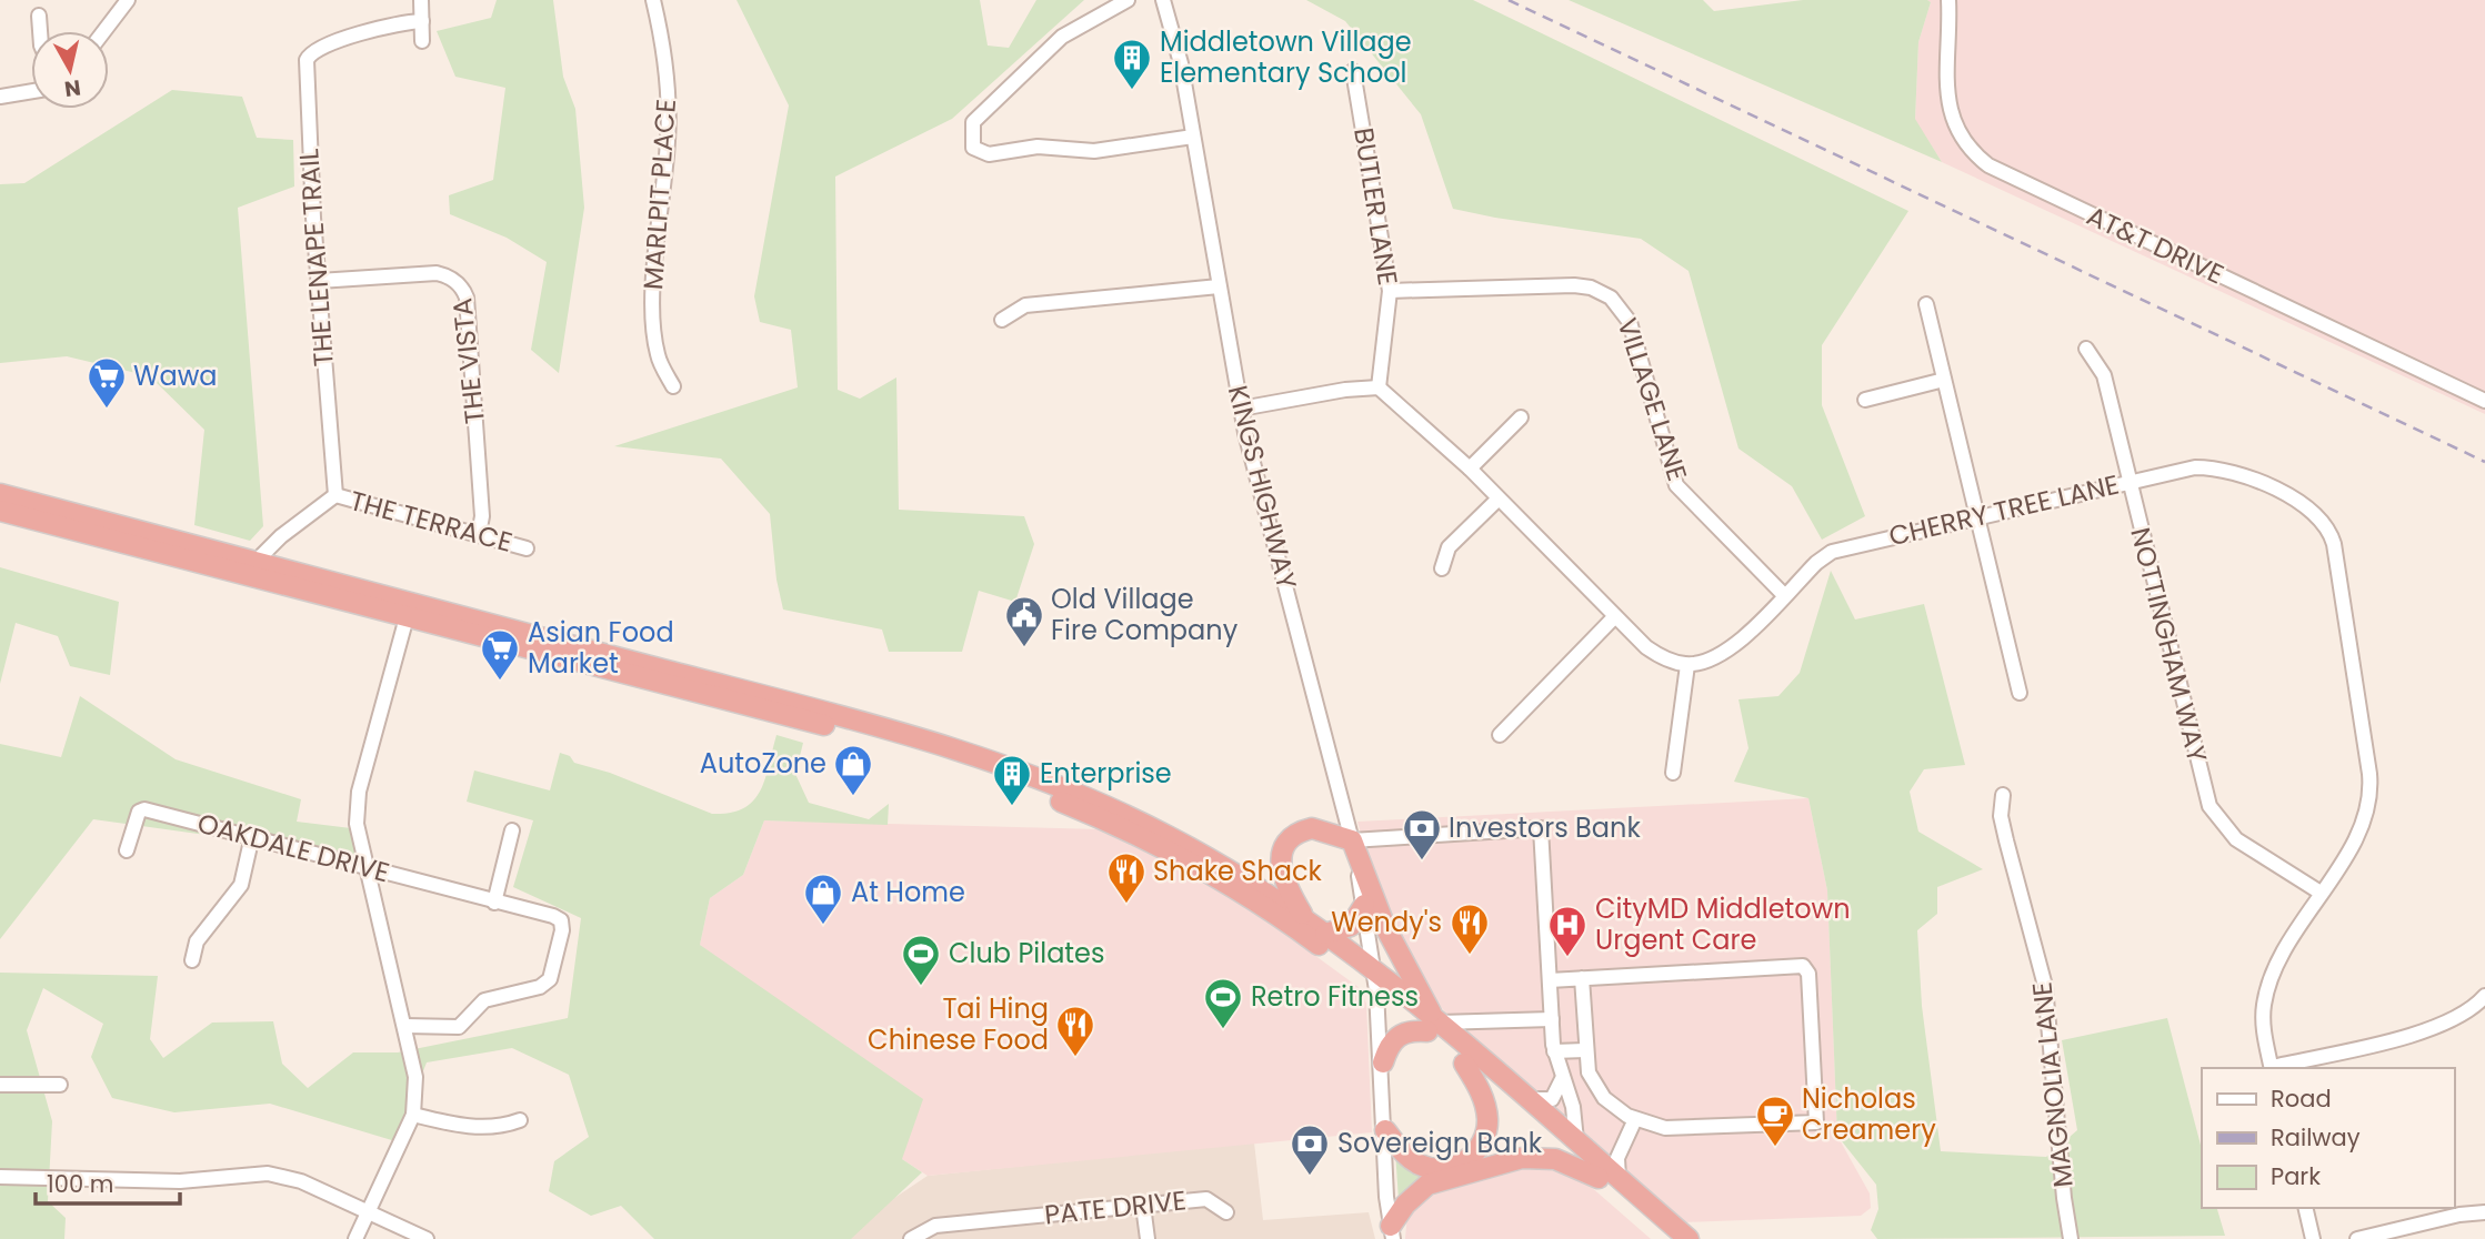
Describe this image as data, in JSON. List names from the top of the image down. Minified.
{"streets":{"street":["MARLPIT PLACE","BUTLER LANE","AT&T DRIVE","THE LENAPE TRAIL","THE VISTA","VILLAGE LANE","KINGS HIGHWAY","CHERRY TREE LANE","THE TERRACE","NOTTINGHAM WAY","OAKDALE DRIVE","MAGNOLIA LANE","PATE DRIVE"]},"crossings":[["BUTLER LANE","VILLAGE LANE"],["THE LENAPE TRAIL","THE VISTA"],["THE LENAPE TRAIL","THE TERRACE"],["THE VISTA","THE TERRACE"],["VILLAGE LANE","CHERRY TREE LANE"],["CHERRY TREE LANE","NOTTINGHAM WAY"]],"places":{"building":["Middletown Village Elementary School","Enterprise"],"supermarket":["Wawa","Asian Food Market"],"public building":["Old Village Fire Company"],"shop":["AutoZone","At Home"],"bank":["Investors Bank","Sovereign Bank"],"restaurant":["Shake Shack","Wendy's","Tai Hing Chinese Food"],"hospital":["CityMD Middletown Urgent Care"],"sports":["Club Pilates","Retro Fitness"],"cafe":["Nicholas Creamery"]},"legend":["Road","Railway","Park"],"scale_bar":"100 m","north":"bottom"}
